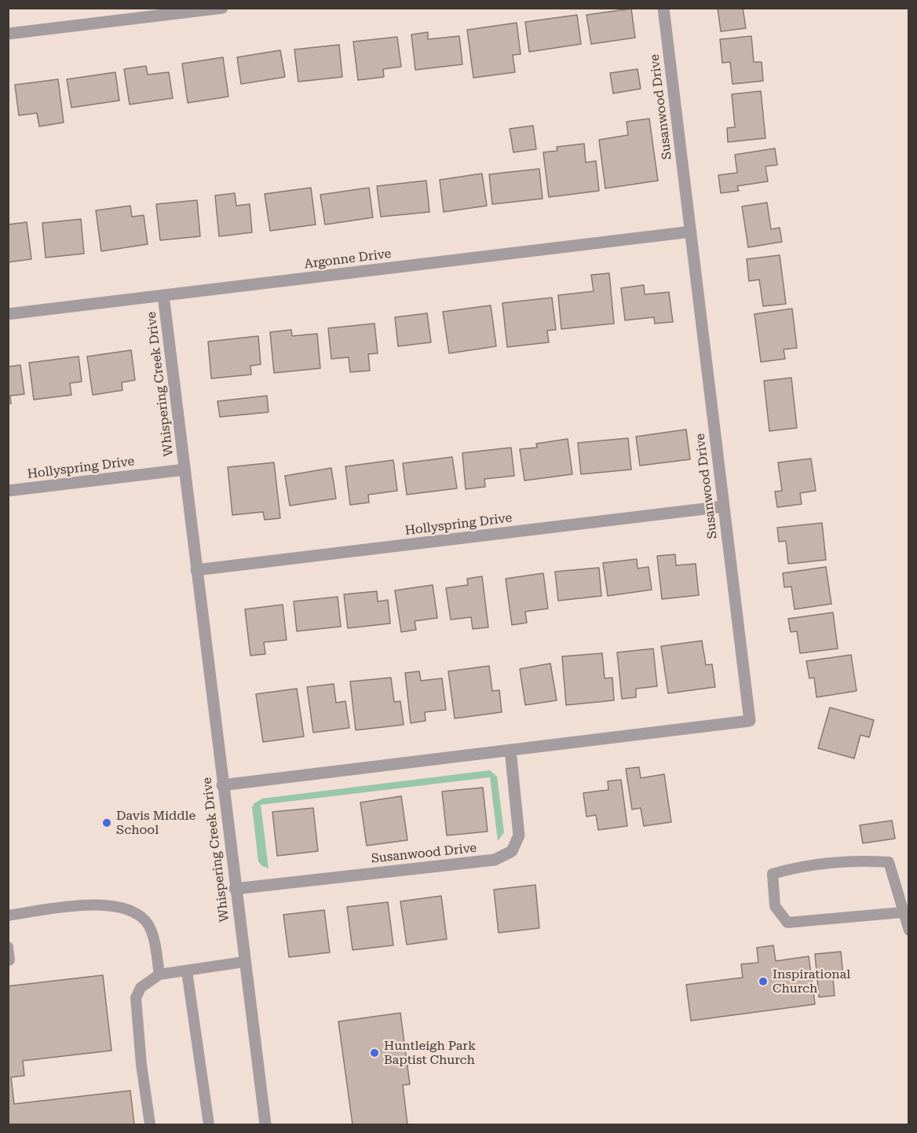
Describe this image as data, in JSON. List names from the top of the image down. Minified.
{"streets":{"street":["Susanwood Drive","Argonne Drive","Whispering Creek Drive","Hollyspring Drive"]},"crossings":[["Susanwood Drive","Argonne Drive"],["Susanwood Drive","Whispering Creek Drive"],["Susanwood Drive","Hollyspring Drive"],["Argonne Drive","Whispering Creek Drive"],["Whispering Creek Drive","Hollyspring Drive"]],"places":["Davis Middle School","Inspirational Church","Huntleigh Park Baptist Church"]}
